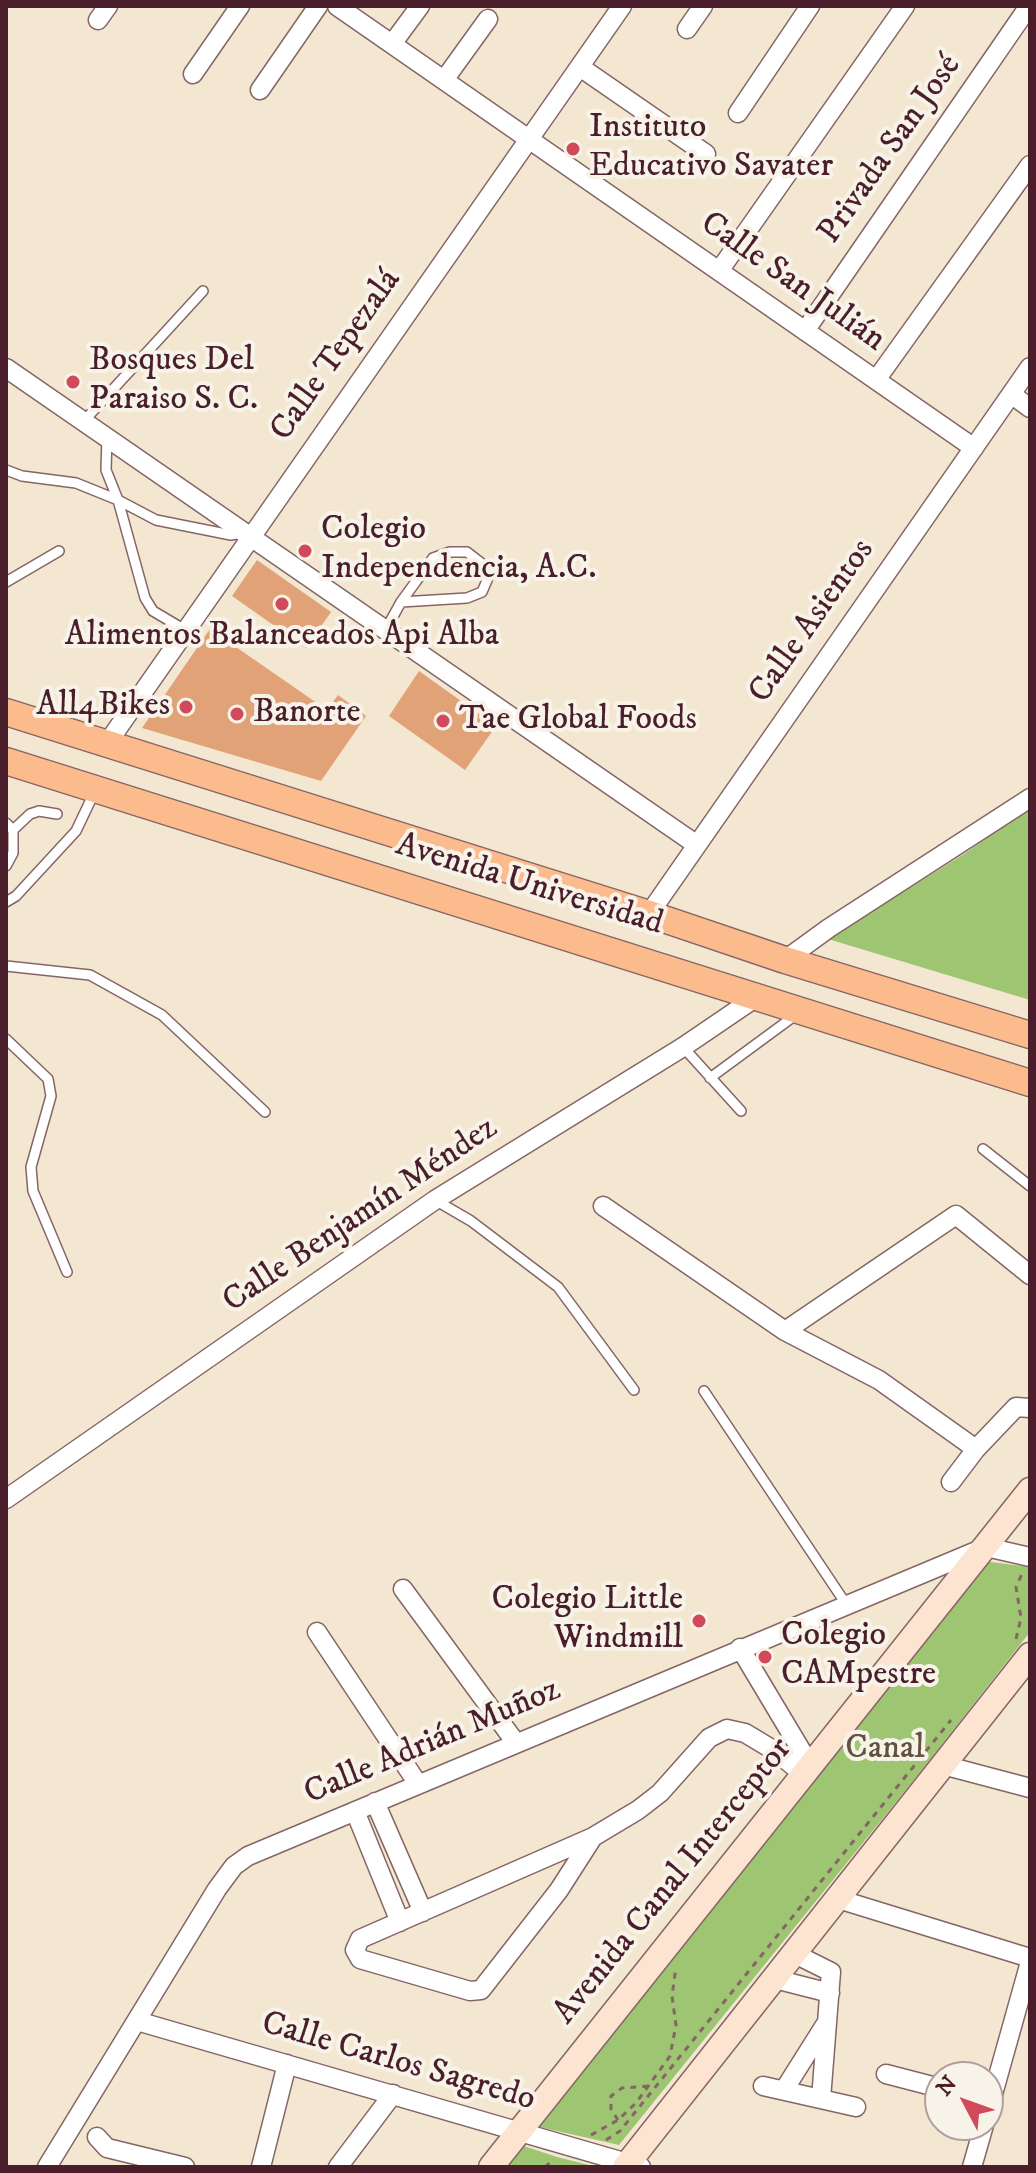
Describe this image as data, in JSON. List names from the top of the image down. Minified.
{"streets":{"main road":["Avenida Universidad"],"street":["Privada San José","Calle San Julián","Calle Tepezalá","Calle Asientos","Calle Benjamín Méndez","Calle Adrián Muñoz","Avenida Canal Interceptor","Calle Carlos Sagredo"]},"crossings":[["Privada San José","Calle San Julián"],["Calle San Julián","Calle Tepezalá"],["Calle San Julián","Calle Asientos"],["Calle Tepezalá","Avenida Universidad"],["Calle Asientos","Avenida Universidad"],["Avenida Universidad","Calle Benjamín Méndez"],["Calle Adrián Muñoz","Avenida Canal Interceptor"],["Calle Adrián Muñoz","Calle Carlos Sagredo"],["Avenida Canal Interceptor","Calle Carlos Sagredo"]],"parks":["Canal"],"places":["Instituto Educativo Savater","Bosques Del Paraiso S. C.","Colegio Independencia, A.C.","Alimentos Balanceados Api Alba","All4Bikes","Banorte","Tae Global Foods","Colegio Little Windmill","Colegio CAMpestre"],"north":"top left"}
